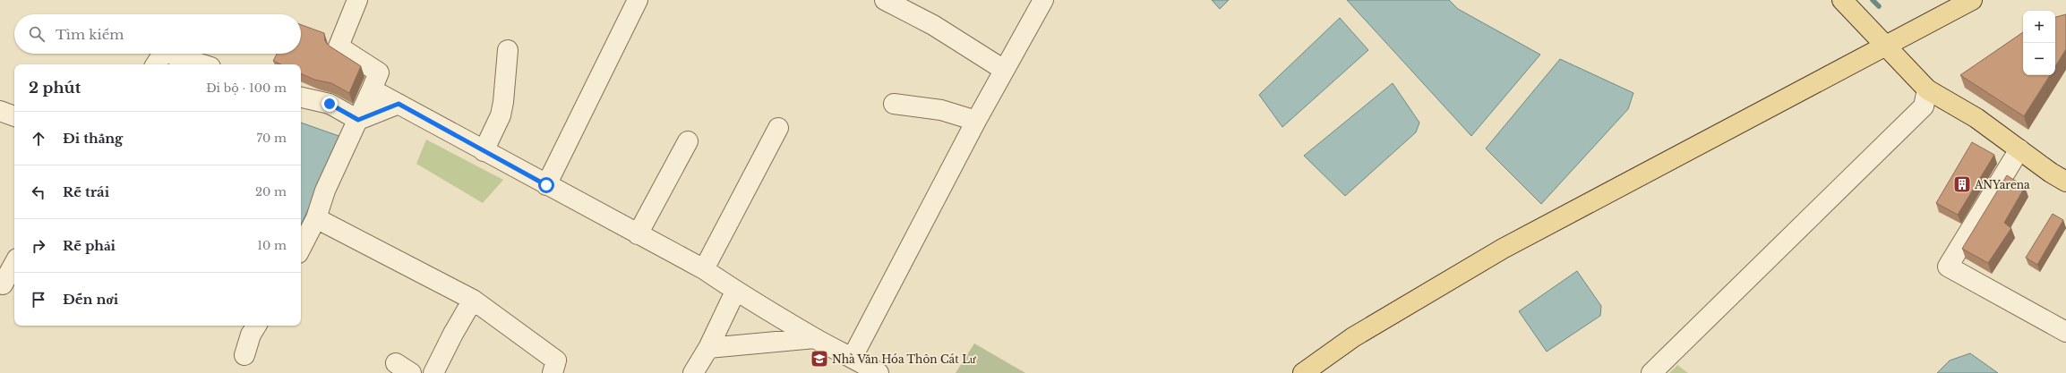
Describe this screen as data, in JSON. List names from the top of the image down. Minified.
{"places":{"building":["ANYarena"],"school or university":["Nhà Văn Hóa Thôn Cát Lư"]},"page":{"map_buttons":["+","−"],"search":"Tìm kiếm","heading":["2 phút","Đi bộ · 100 m"],"list":[["Đi thẳng","70 m"],["Rẽ trái","20 m"],["Rẽ phải","10 m"],"Đến nơi"]}}
